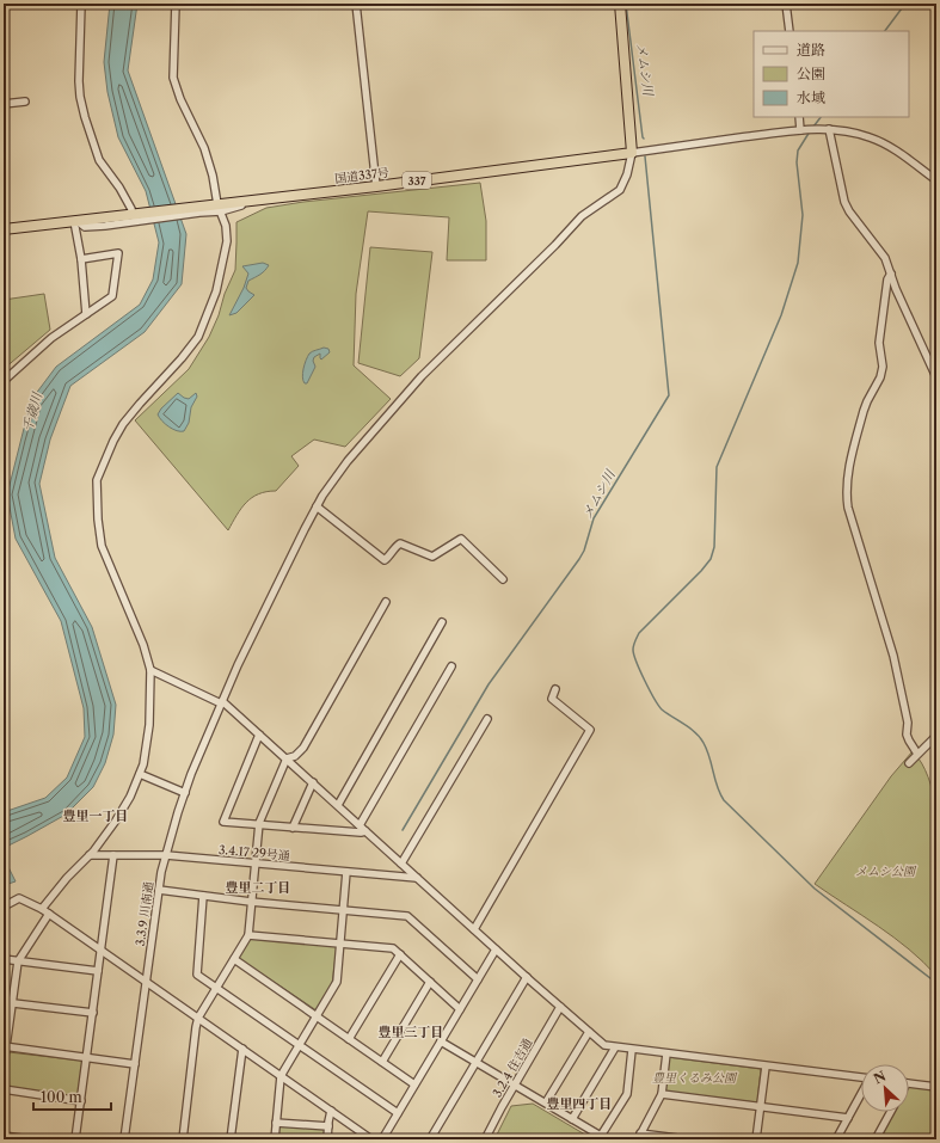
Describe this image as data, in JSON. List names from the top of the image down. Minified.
{"streets":{"highway":["国道337号","337"],"street":["3.4.17 29号通","3.3.9 川南通","3.2.4 住吉通"]},"crossings":[["国道337号","3.3.9 川南通"],["3.4.17 29号通","3.3.9 川南通"]],"districts":["豊里一丁目","豊里二丁目","豊里三丁目","豊里四丁目"],"water":["メムシ川","千歳川"],"parks":["メムシ公園","豊里くるみ公園"],"legend":["道路","公園","水域"],"scale_bar":"100 m","north":"top left"}
